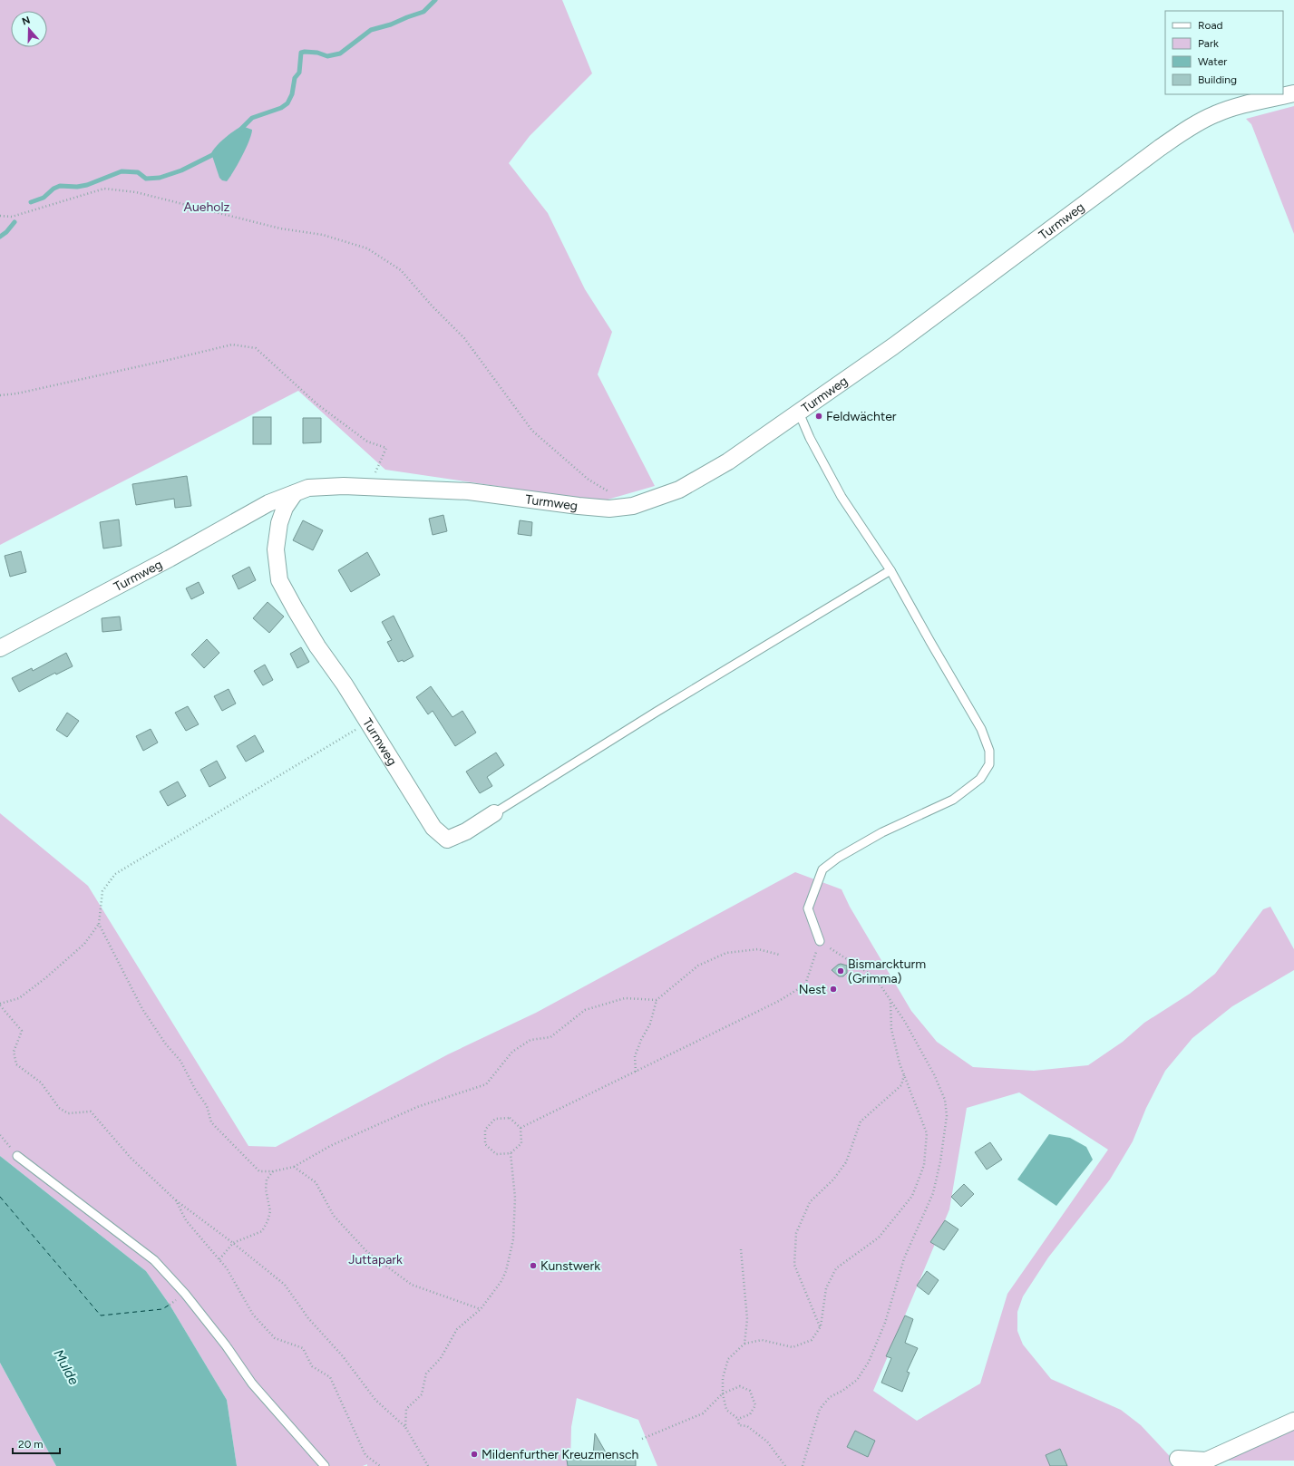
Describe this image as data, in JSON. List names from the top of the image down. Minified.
{"streets":{"street":["Turmweg"]},"water":["Mulde"],"parks":["Aueholz","Juttapark"],"places":["Feldwächter","Bismarckturm (Grimma)","Nest","Kunstwerk","Mildenfurther Kreuzmensch"],"legend":["Road","Park","Water","Building"],"scale_bar":"20 m","north":"top"}
